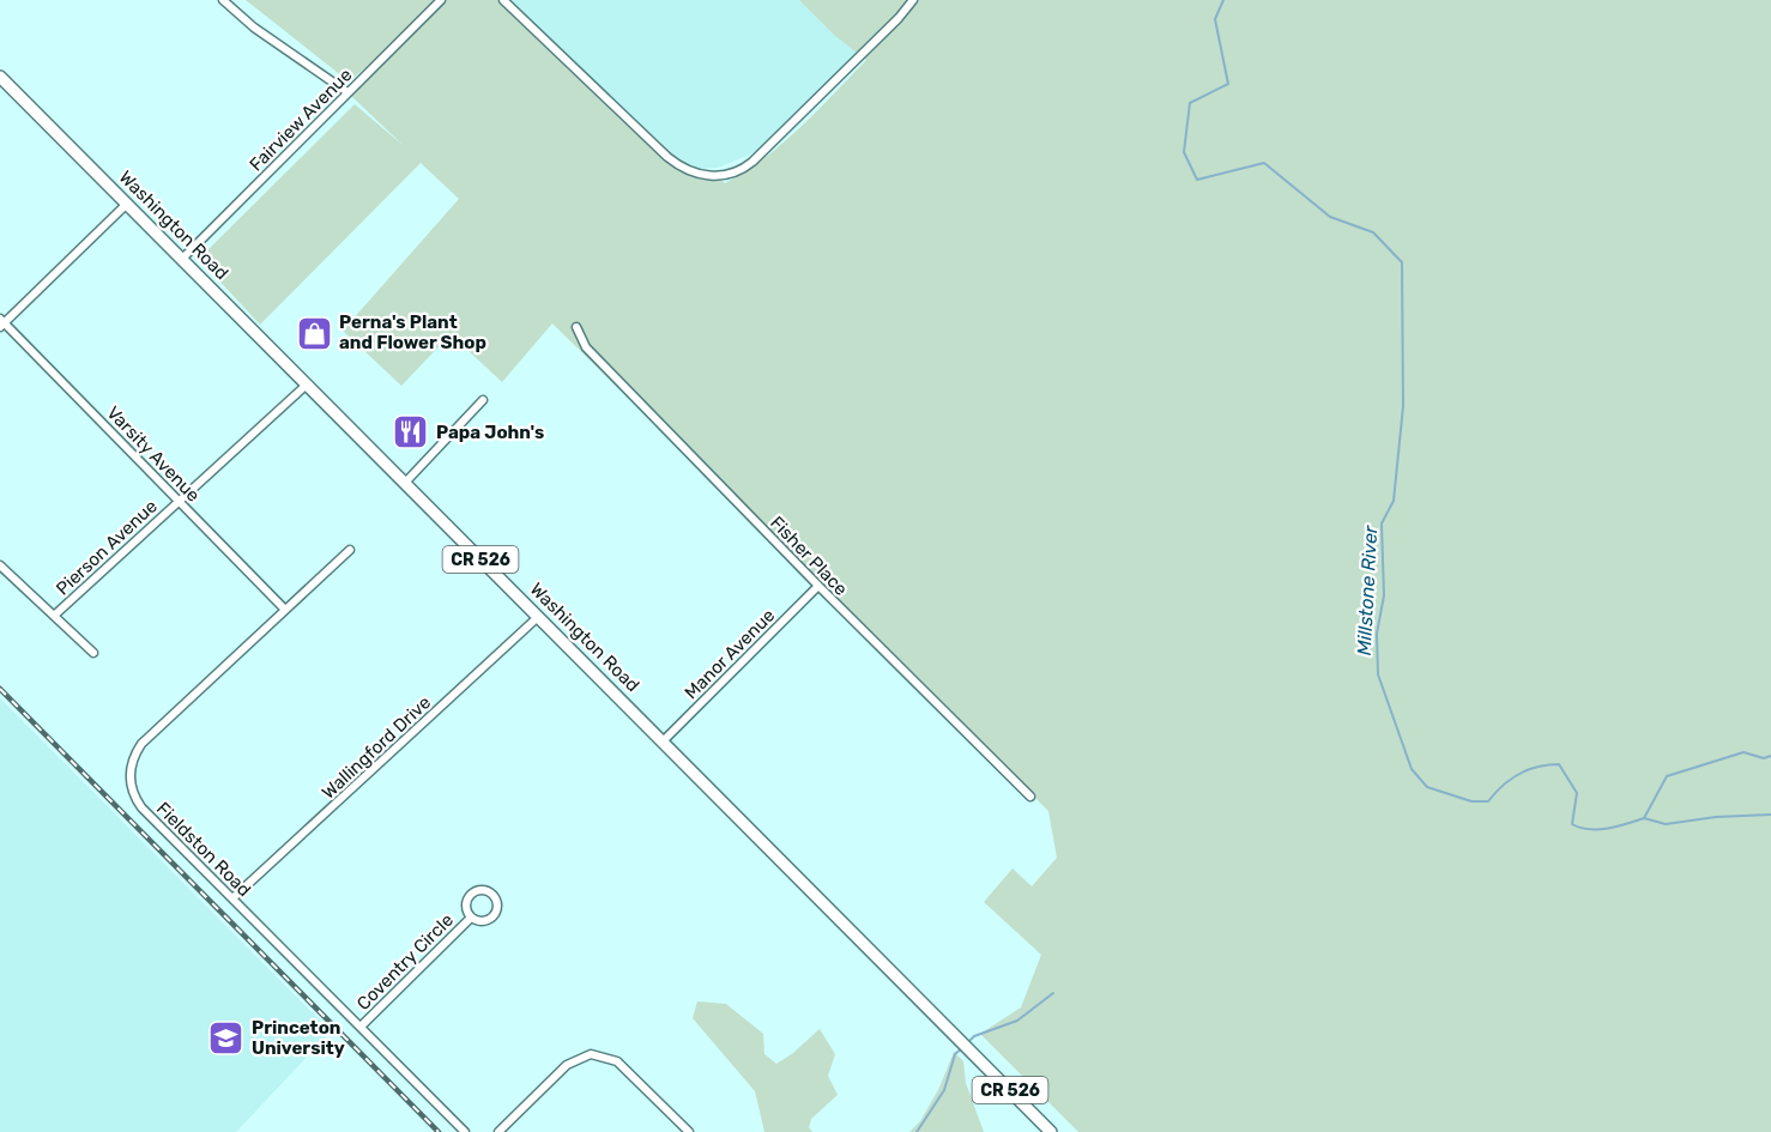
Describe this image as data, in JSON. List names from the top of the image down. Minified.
{"streets":{"main road":["Washington Road","CR 526"],"street":["Fairview Avenue","Varsity Avenue","Pierson Avenue","Fisher Place","Manor Avenue","Wallingford Drive","Fieldston Road","Coventry Circle"]},"crossings":[["Fairview Avenue","Washington Road"],["Washington Road","Pierson Avenue"],["Washington Road","Manor Avenue"],["Washington Road","Wallingford Drive"],["Varsity Avenue","Pierson Avenue"],["Varsity Avenue","Fieldston Road"],["Fisher Place","Manor Avenue"],["Wallingford Drive","Fieldston Road"],["Fieldston Road","Coventry Circle"]],"water":["Millstone River"],"places":{"shop":["Perna's Plant and Flower Shop"],"restaurant":["Papa John's"],"school or university":["Princeton University"]}}
